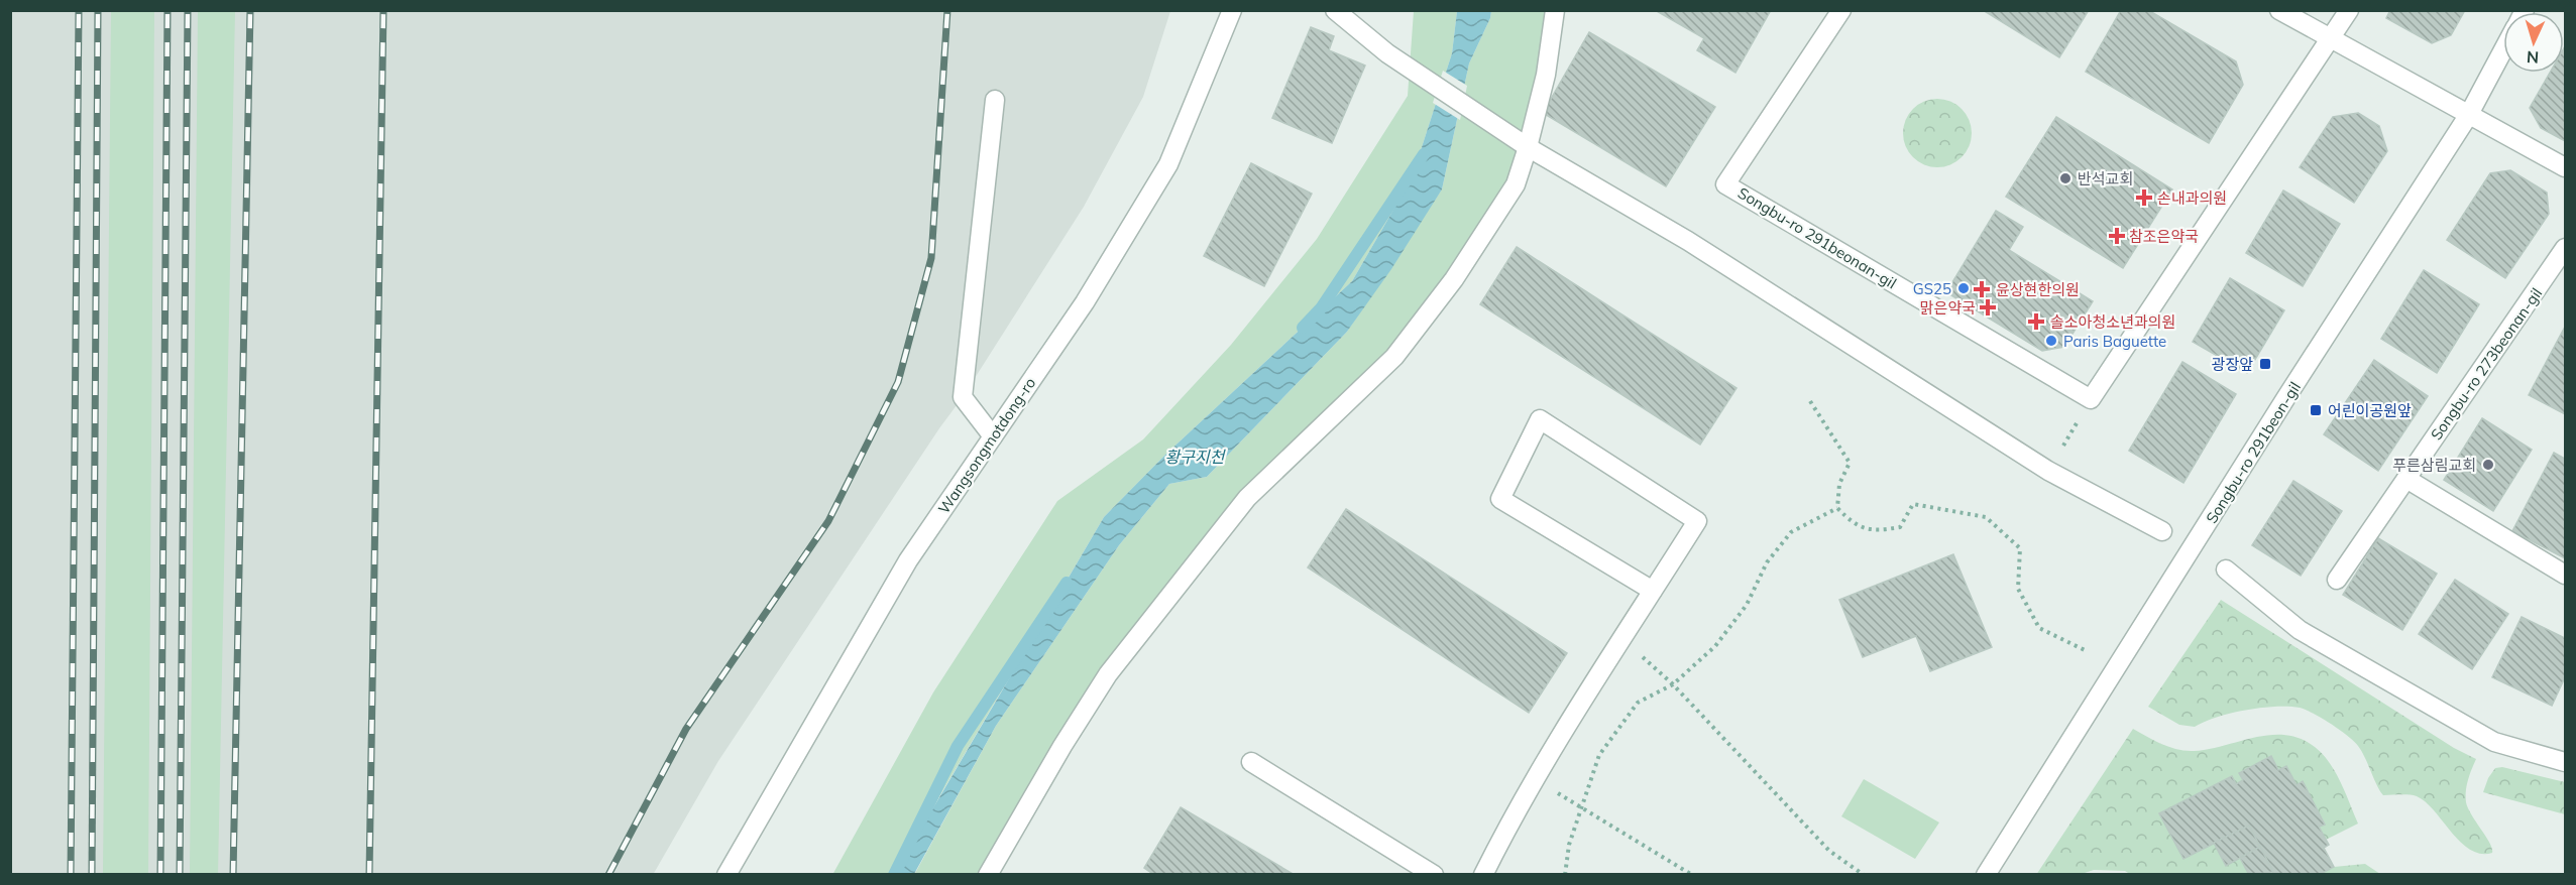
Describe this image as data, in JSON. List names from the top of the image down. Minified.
{"streets":{"street":["Songbu-ro 291beonan-gil","Songbu-ro 273beonan-gil","Wangsongmotdong-ro","Songbu-ro 291beon-gil"]},"water":["황구지천"],"places":{"other":["반석교회","GS25","Paris Baguette","푸른삼림교회"],"health":["손내과의원","참조은약국","윤상현한의원","맑은약국","솔소아청소년과의원"],"transit":["광장앞","어린이공원앞"]},"north":"bottom"}
